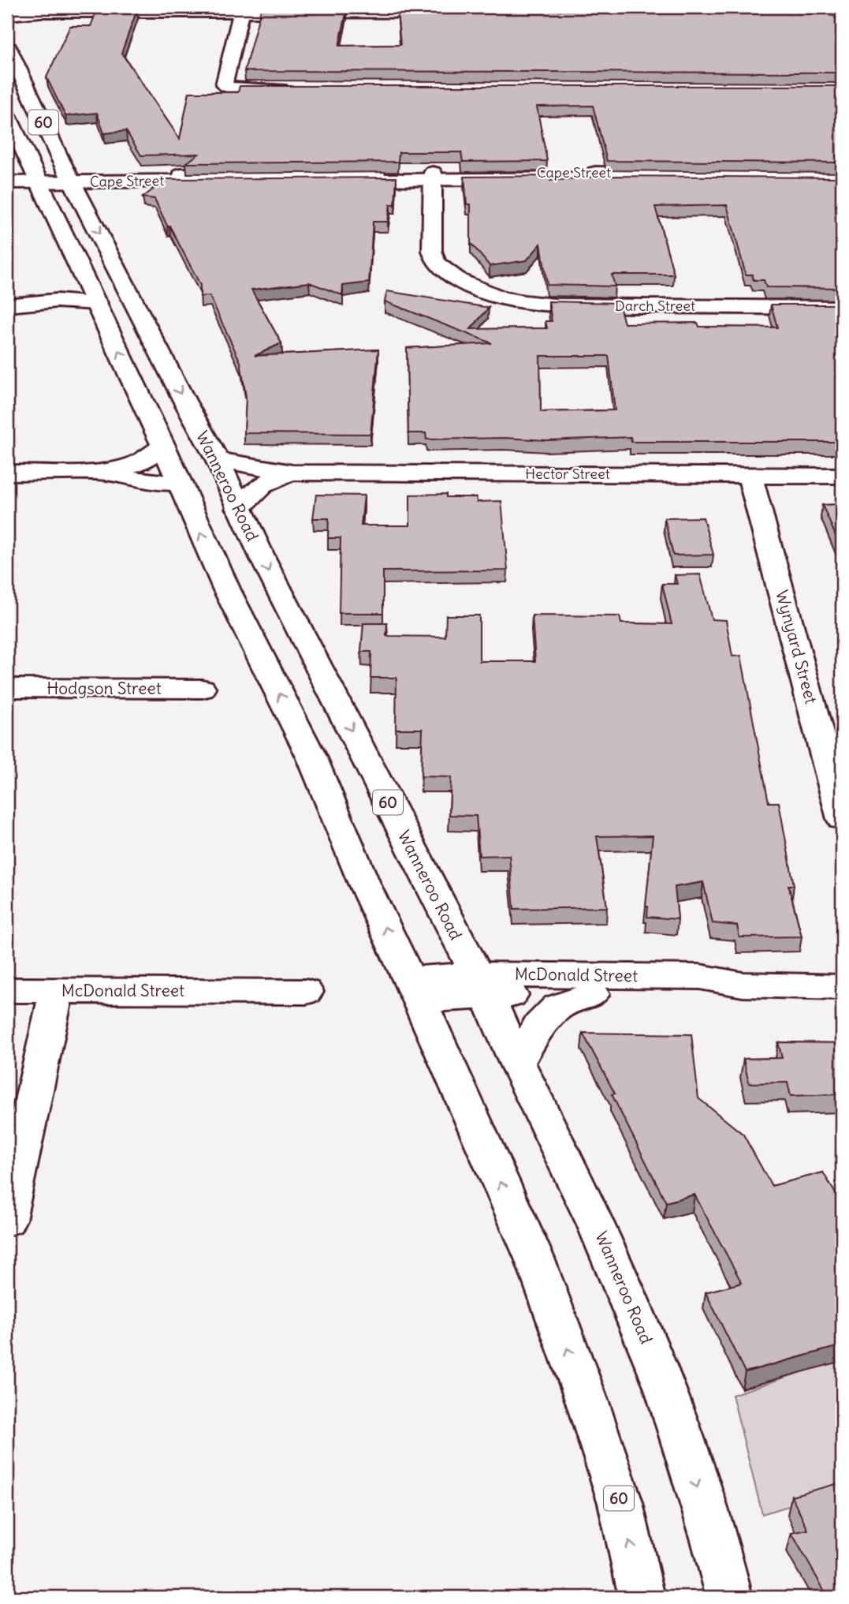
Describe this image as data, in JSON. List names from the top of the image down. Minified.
{"streets":{"main road":["60","Cape Street","Darch Street","Hector Street","Wanneroo Road","Wynyard Street","Hodgson Street","McDonald Street"]},"crossings":[["Cape Street","Darch Street"],["Cape Street","Wanneroo Road"],["Hector Street","Wanneroo Road"],["Hector Street","Wynyard Street"],["Wanneroo Road","McDonald Street"]]}
